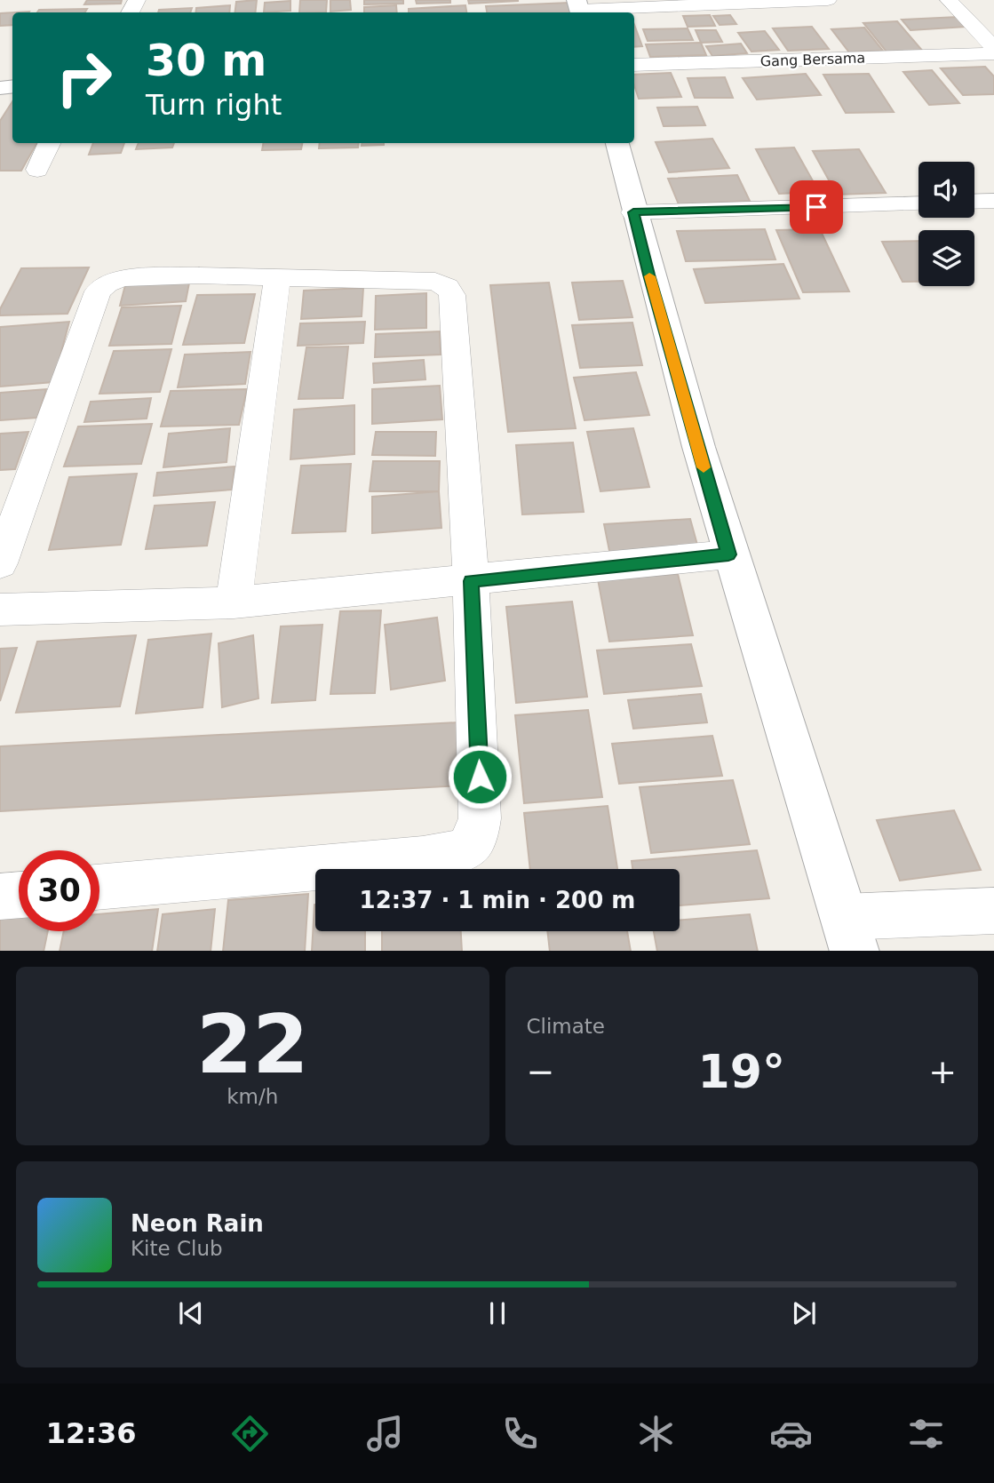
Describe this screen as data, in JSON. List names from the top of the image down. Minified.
{"streets":{"street":["Gang Bersama"]},"page":{"turn":["30 m","Turn right"],"limit":"30","trip":"12:37 · 1 min · 200 m","tile":[["22","km/h"],"Climate"],"heat":["−","19°","+"],"song":["Neon Rain","Kite Club"],"tabs":"12:36"}}
